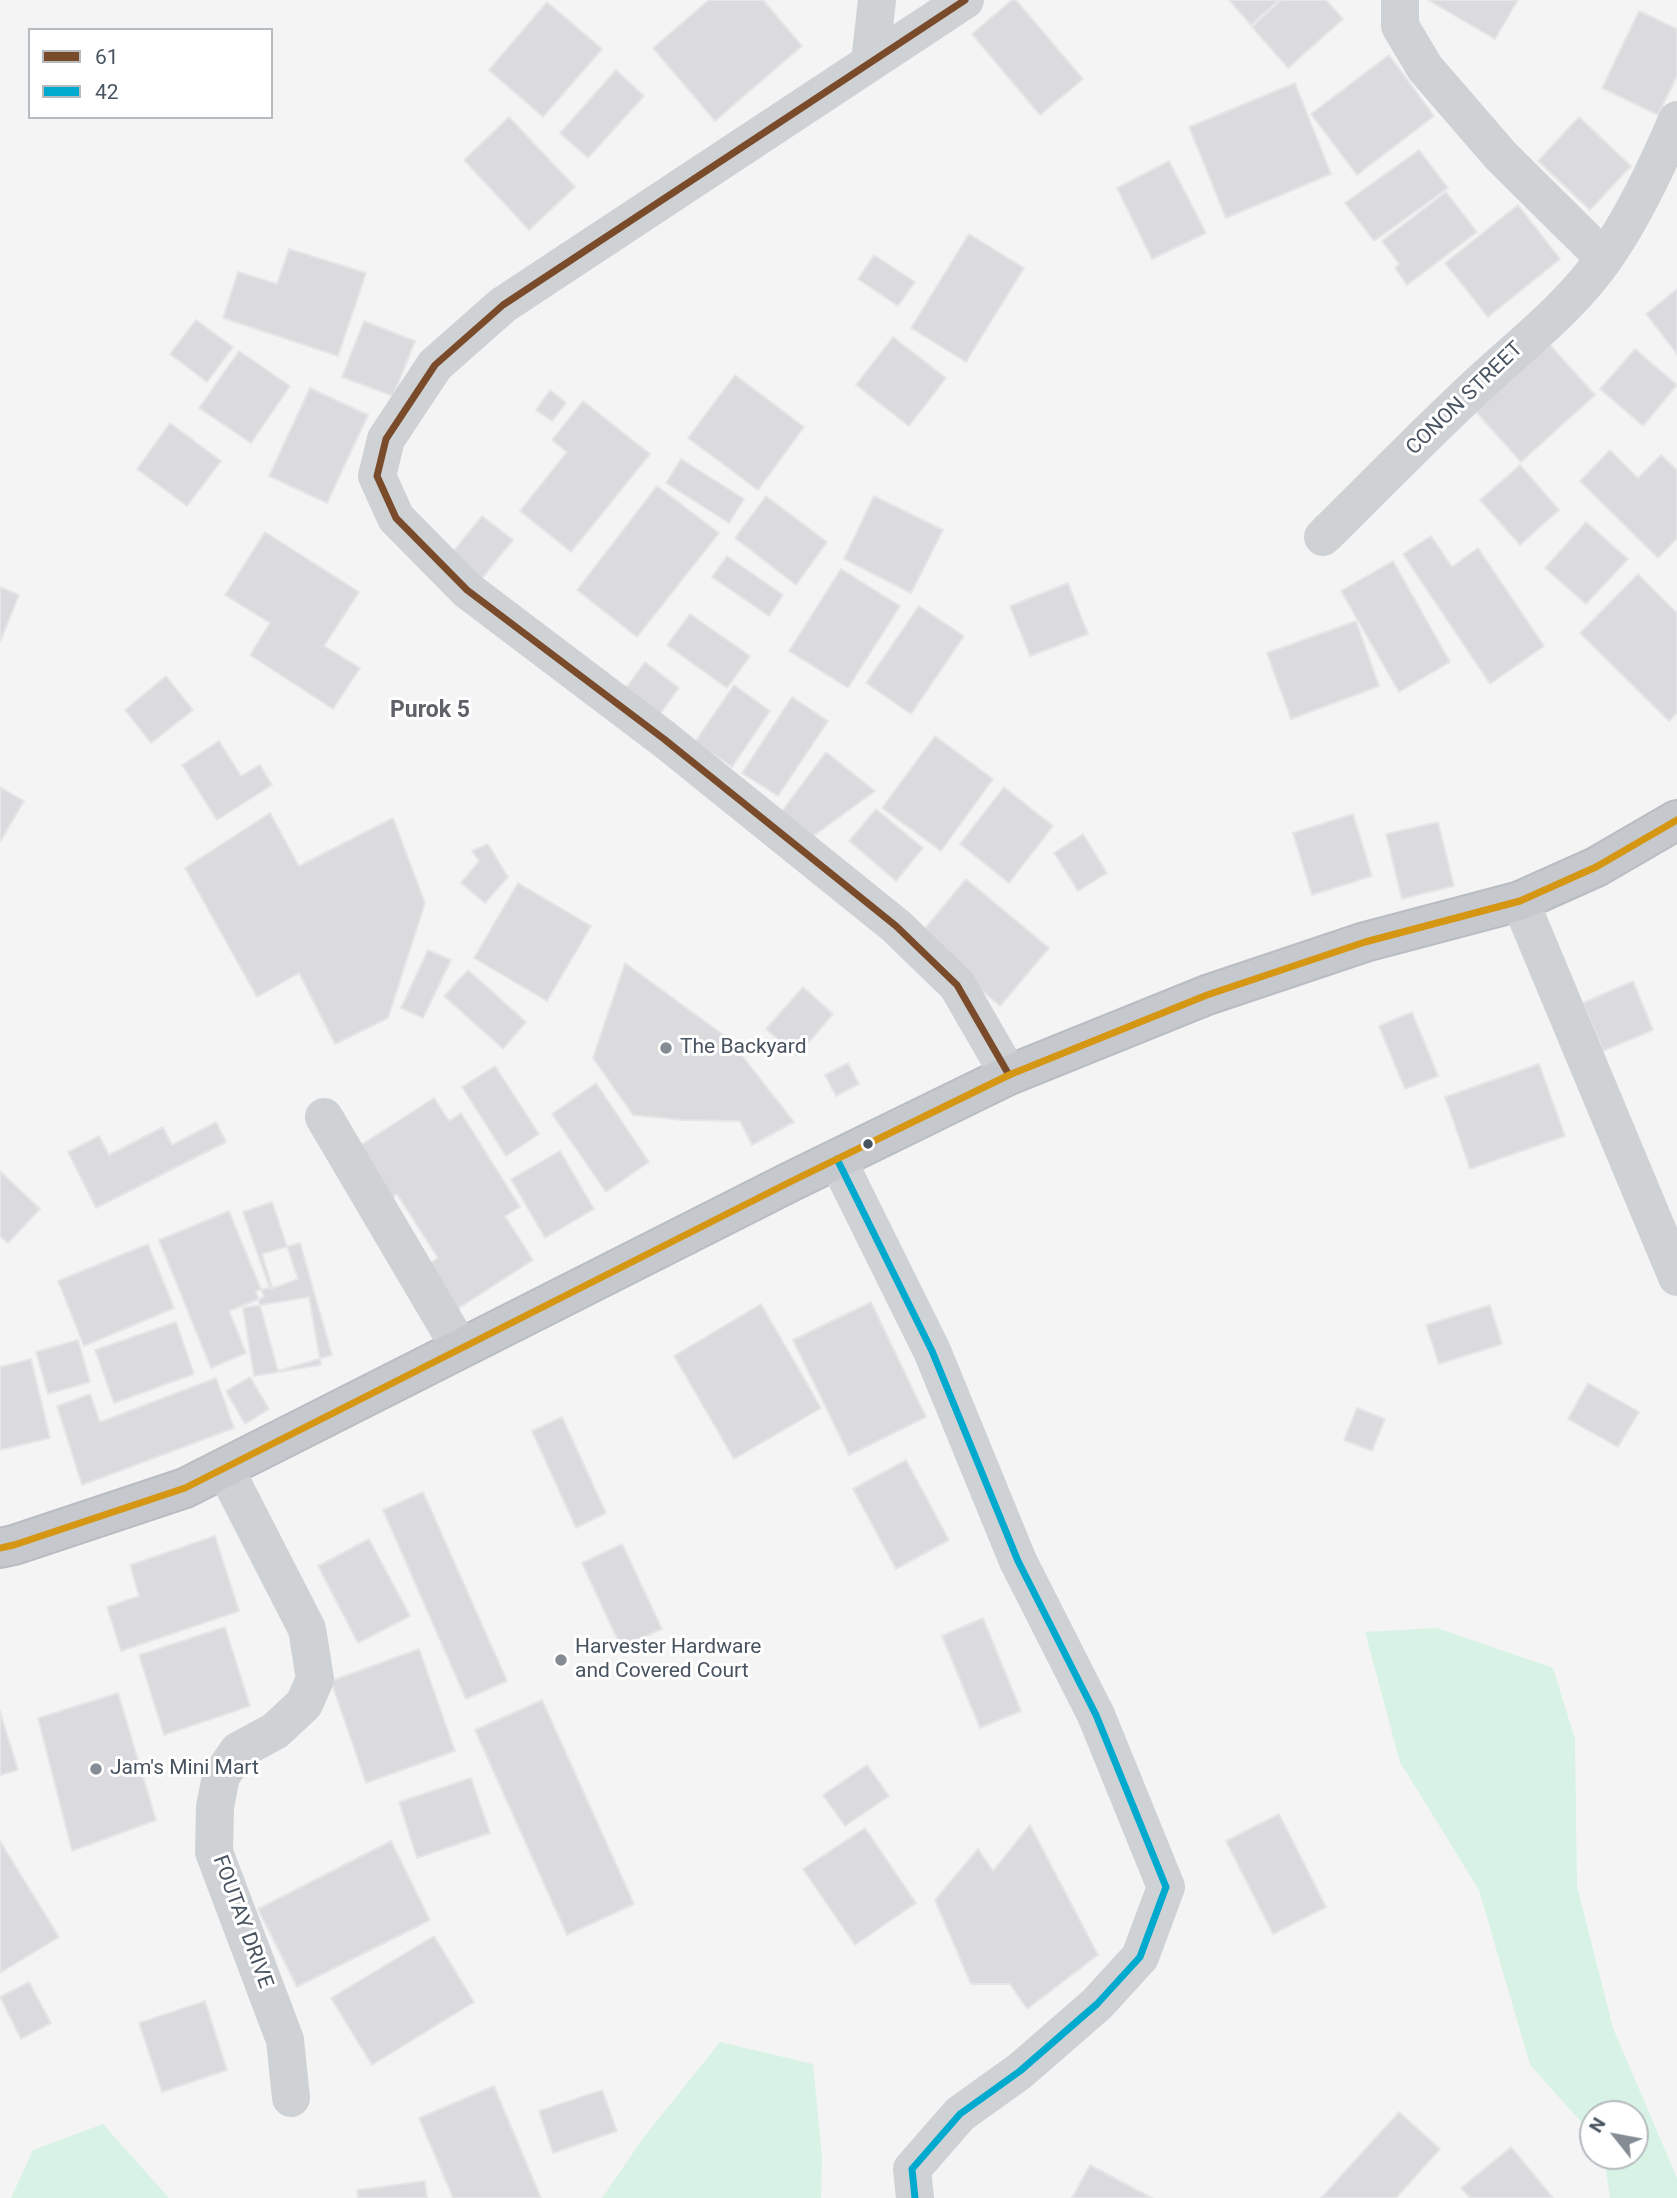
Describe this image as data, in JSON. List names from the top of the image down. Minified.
{"streets":{"street":["CONON STREET","FOUTAY DRIVE"]},"districts":["Purok 5"],"places":["The Backyard","Harvester Hardware and Covered Court","Jam's Mini Mart"],"lines":["transit line 61","transit line 42"],"legend":["61","42"],"north":"top left"}
